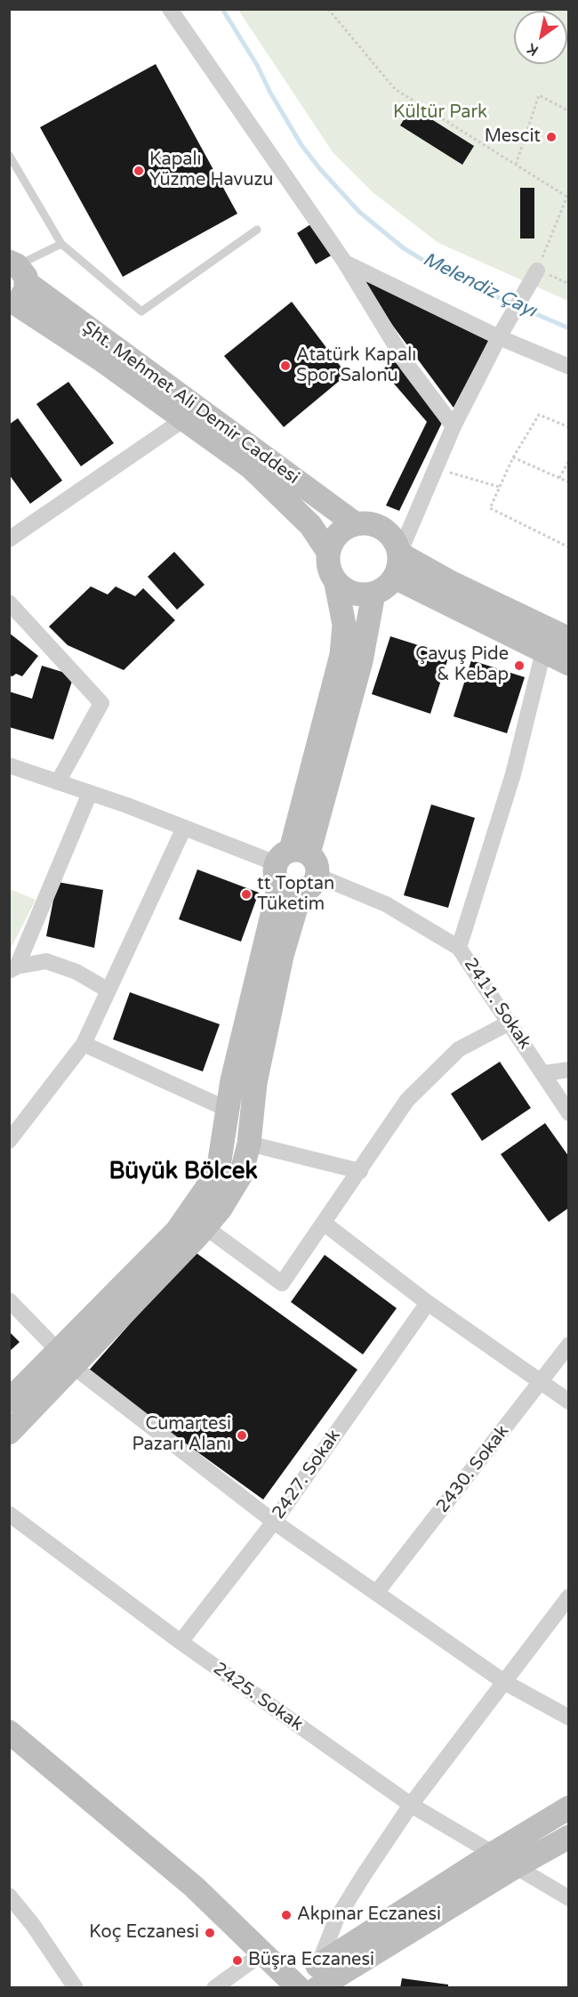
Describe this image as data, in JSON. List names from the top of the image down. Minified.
{"streets":{"main road":["Şht. Mehmet Ali Demir Caddesi"],"street":["2411. Sokak","2430. Sokak","2427. Sokak","2425. Sokak"]},"crossings":[["2427. Sokak","2425. Sokak"]],"districts":["Büyük Bölcek"],"water":["Melendiz Çayı"],"parks":["Kültür Park"],"places":["Mescit","Kapalı Yüzme Havuzu","Atatürk Kapalı Spor Salonu","Çavuş Pide & Kebap","tt Toptan Tüketim","Cumartesi Pazarı Alanı","Akpınar Eczanesi","Koç Eczanesi","Büşra Eczanesi"],"north":"bottom left"}
